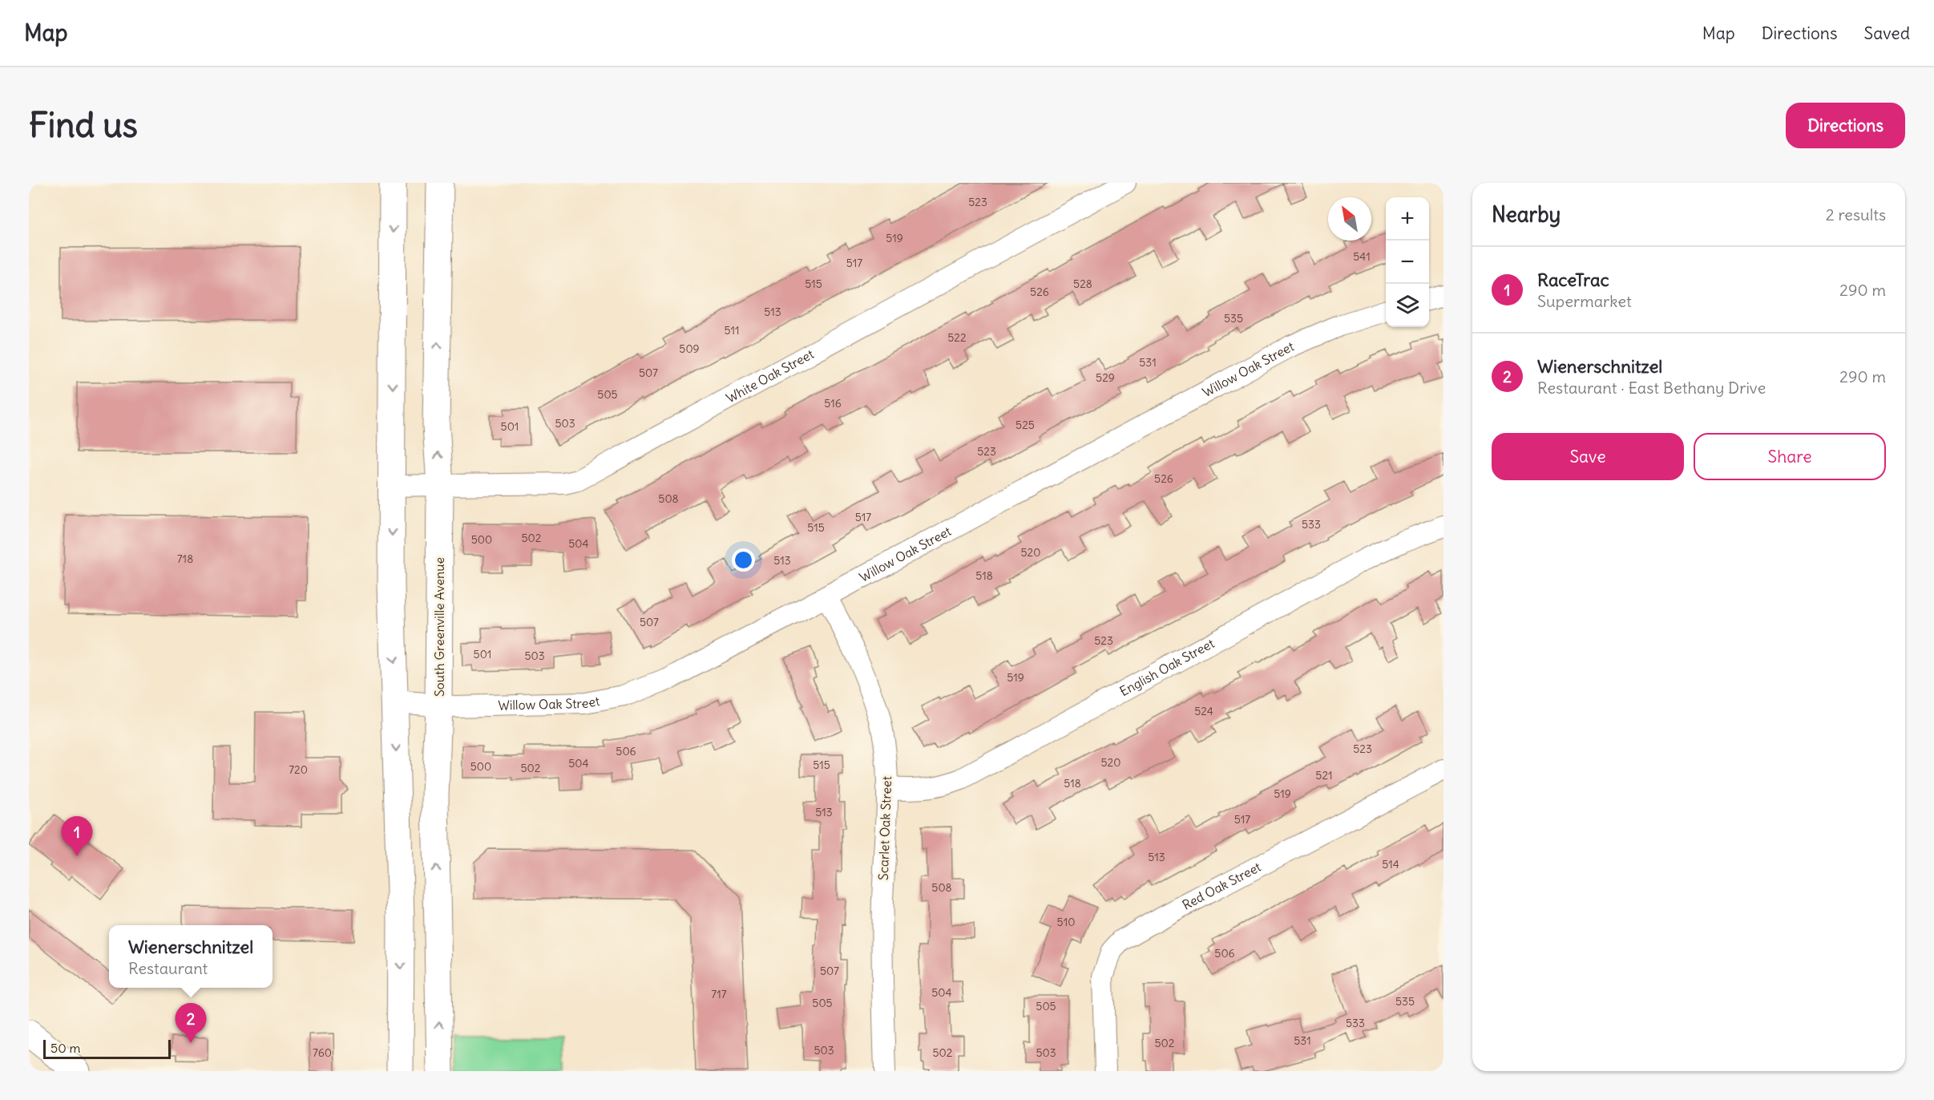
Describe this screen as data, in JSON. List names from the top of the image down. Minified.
{"streets":{"main road":["South Greenville Avenue"],"street":["Willow Oak Street","White Oak Street","English Oak Street","Scarlet Oak Street","Red Oak Street"]},"crossings":[["Willow Oak Street","South Greenville Avenue"],["Willow Oak Street","Scarlet Oak Street"],["White Oak Street","South Greenville Avenue"],["English Oak Street","Scarlet Oak Street"]],"house_numbers":["523","519","541","517","515","528","526","513","535","511","522","509","531","507","529","505","516","503","525","501","523","526","508","517","533","515","502","500","504","520","718","513","518","507","523","501","503","519","524","523","506","520","504","515","500","502","720","521","518","519","513","517","513","514","508","510","506","507","504","717","535","505","505","533","531","502","503","760","502","503"],"scale_bar":"50 m","north":"top left","page":{"header":"Map","nav":["Map","Directions","Saved"],"buttons":["Directions",["Save","Share"]],"title":"Find us","heading":["Nearby","2 results"],"map_buttons":["+","−"],"list":[{"mark":"1","name":"RaceTrac","note":"Supermarket","value":"290 m"},{"mark":"2","name":"Wienerschnitzel","note":"Restaurant · East Bethany Drive","value":"290 m"}],"pins":["1","2"],"popup":["Wienerschnitzel","Restaurant"],"scale":"50 m"}}
